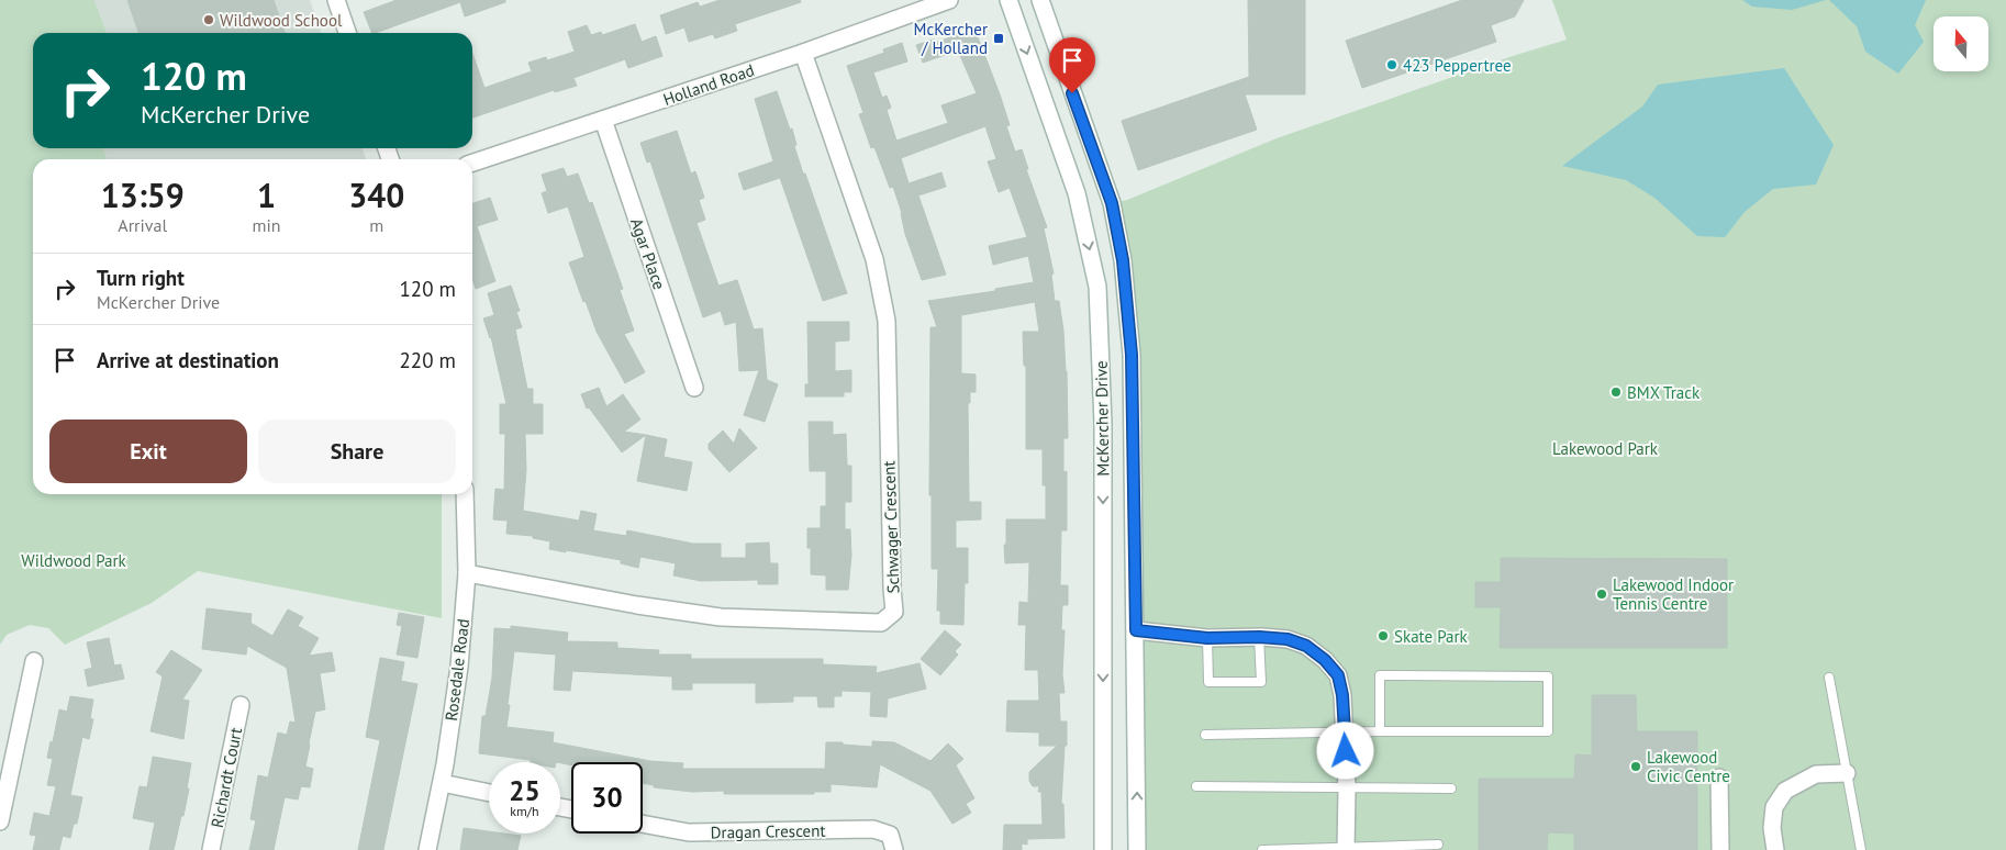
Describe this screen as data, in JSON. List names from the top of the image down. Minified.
{"streets":{"street":["Holland Road","Agar Place","McKercher Drive","Schwager Crescent","Rosedale Road","Richardt Court","Dragan Crescent"]},"crossings":[["Holland Road","Agar Place"],["Holland Road","Schwager Crescent"],["Schwager Crescent","Rosedale Road"]],"parks":["Lakewood Park","Wildwood Park"],"places":{"other":["Wildwood School","423 Peppertree","BMX Track","Lakewood Indoor Tennis Centre","Skate Park","Lakewood Civic Centre"],"transit":["McKercher / Holland"]},"north":"top","page":{"turn":["120 m","McKercher Drive"],"eta":["13:59","Arrival","1","min","340","m"],"list":[{"name":"Turn right","note":"McKercher Drive","value":"120 m"},{"name":"Arrive at destination","value":"220 m"}],"buttons":["Exit","Share"],"speed":"25 km/h","limit":"30"}}
